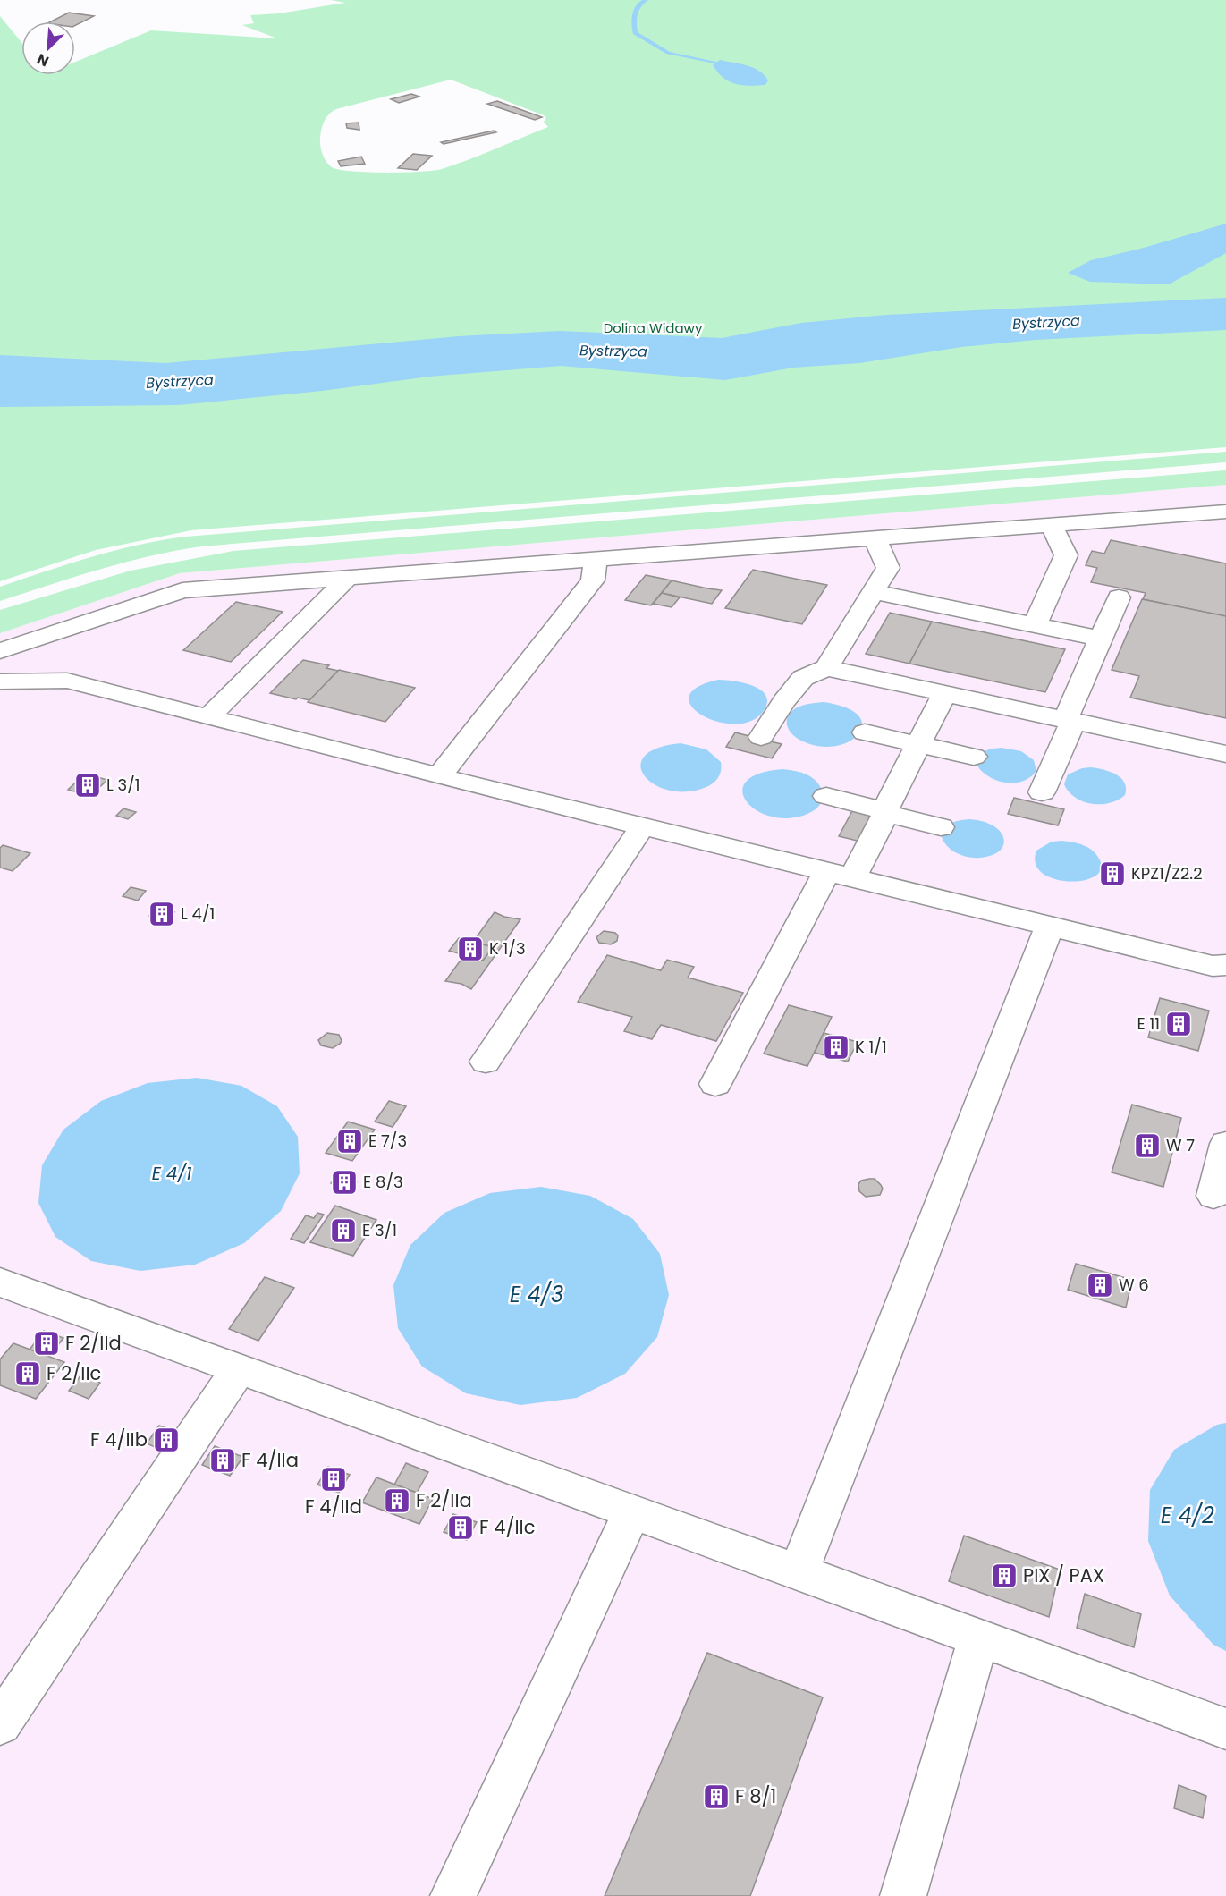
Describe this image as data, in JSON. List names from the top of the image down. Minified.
{"water":["Bystrzyca","E 4/1","E 4/3","E 4/2"],"parks":["Dolina Widawy"],"places":{"building":["L 3/1","KPZ1/Z2.2","L 4/1","K 1/3","E 11","K 1/1","E 7/3","W 7","E 8/3","E 3/1","W 6","F 2/IId","F 2/IIc","F 4/IIb","F 4/IIa","F 4/IId","F 2/IIa","F 4/IIc","PIX / PAX","F 8/1"]},"north":"bottom left"}
